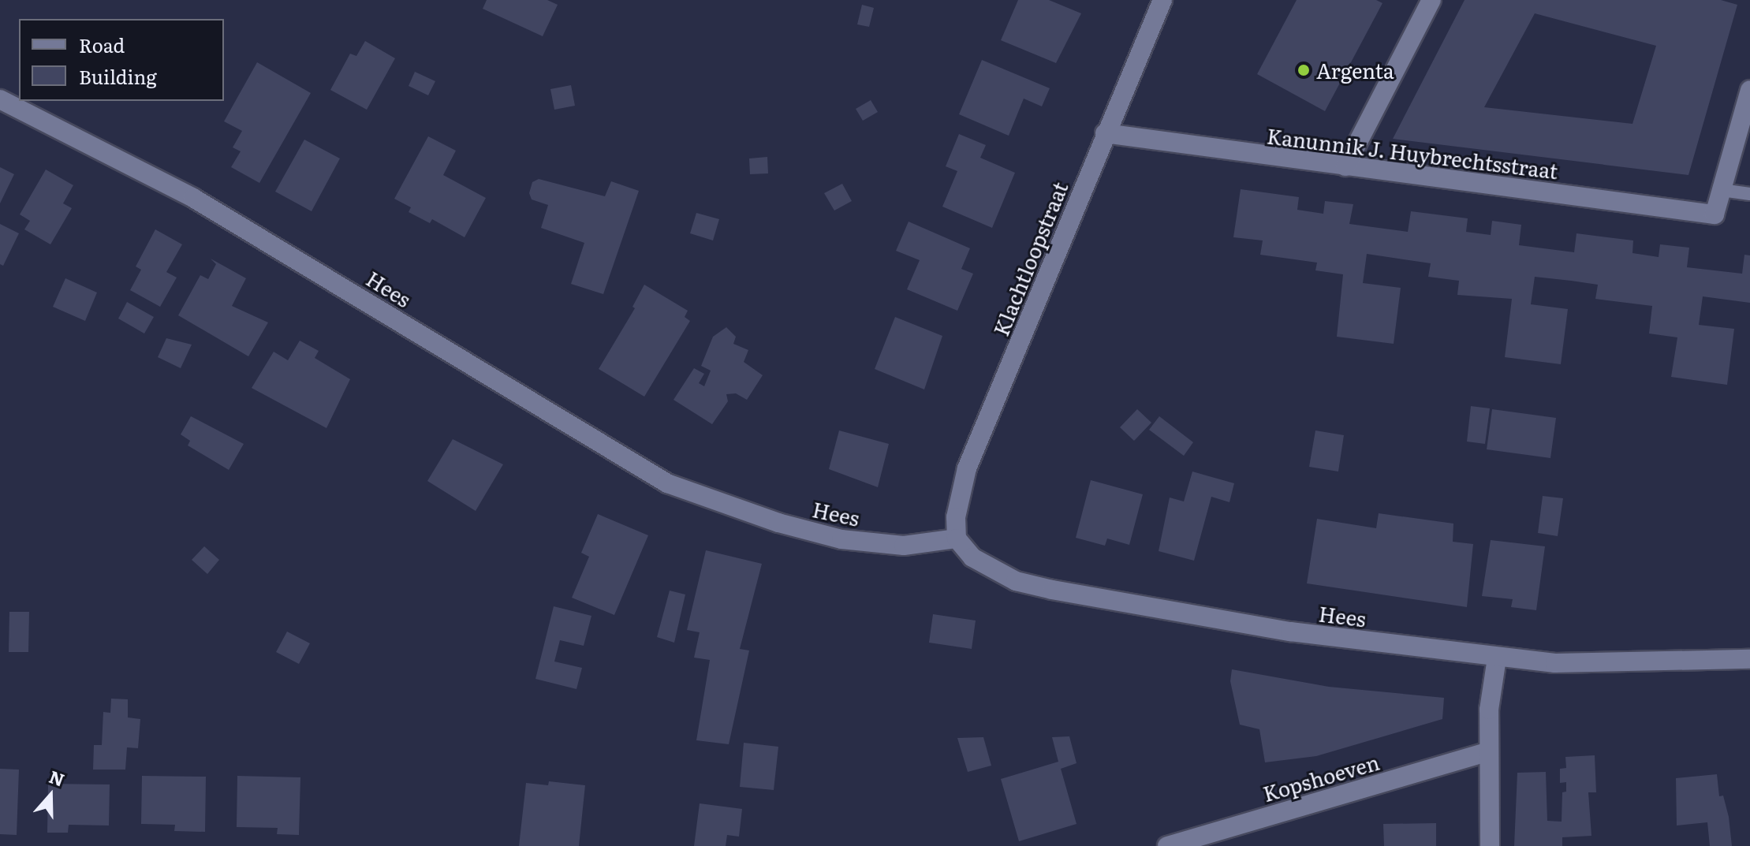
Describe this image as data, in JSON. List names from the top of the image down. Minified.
{"streets":{"street":["Kanunnik J. Huybrechtsstraat","Klachtloopstraat","Hees","Kopshoeven"]},"crossings":[["Kanunnik J. Huybrechtsstraat","Klachtloopstraat"],["Klachtloopstraat","Hees"]],"places":["Argenta"],"legend":["Road","Building"],"north":"top"}
